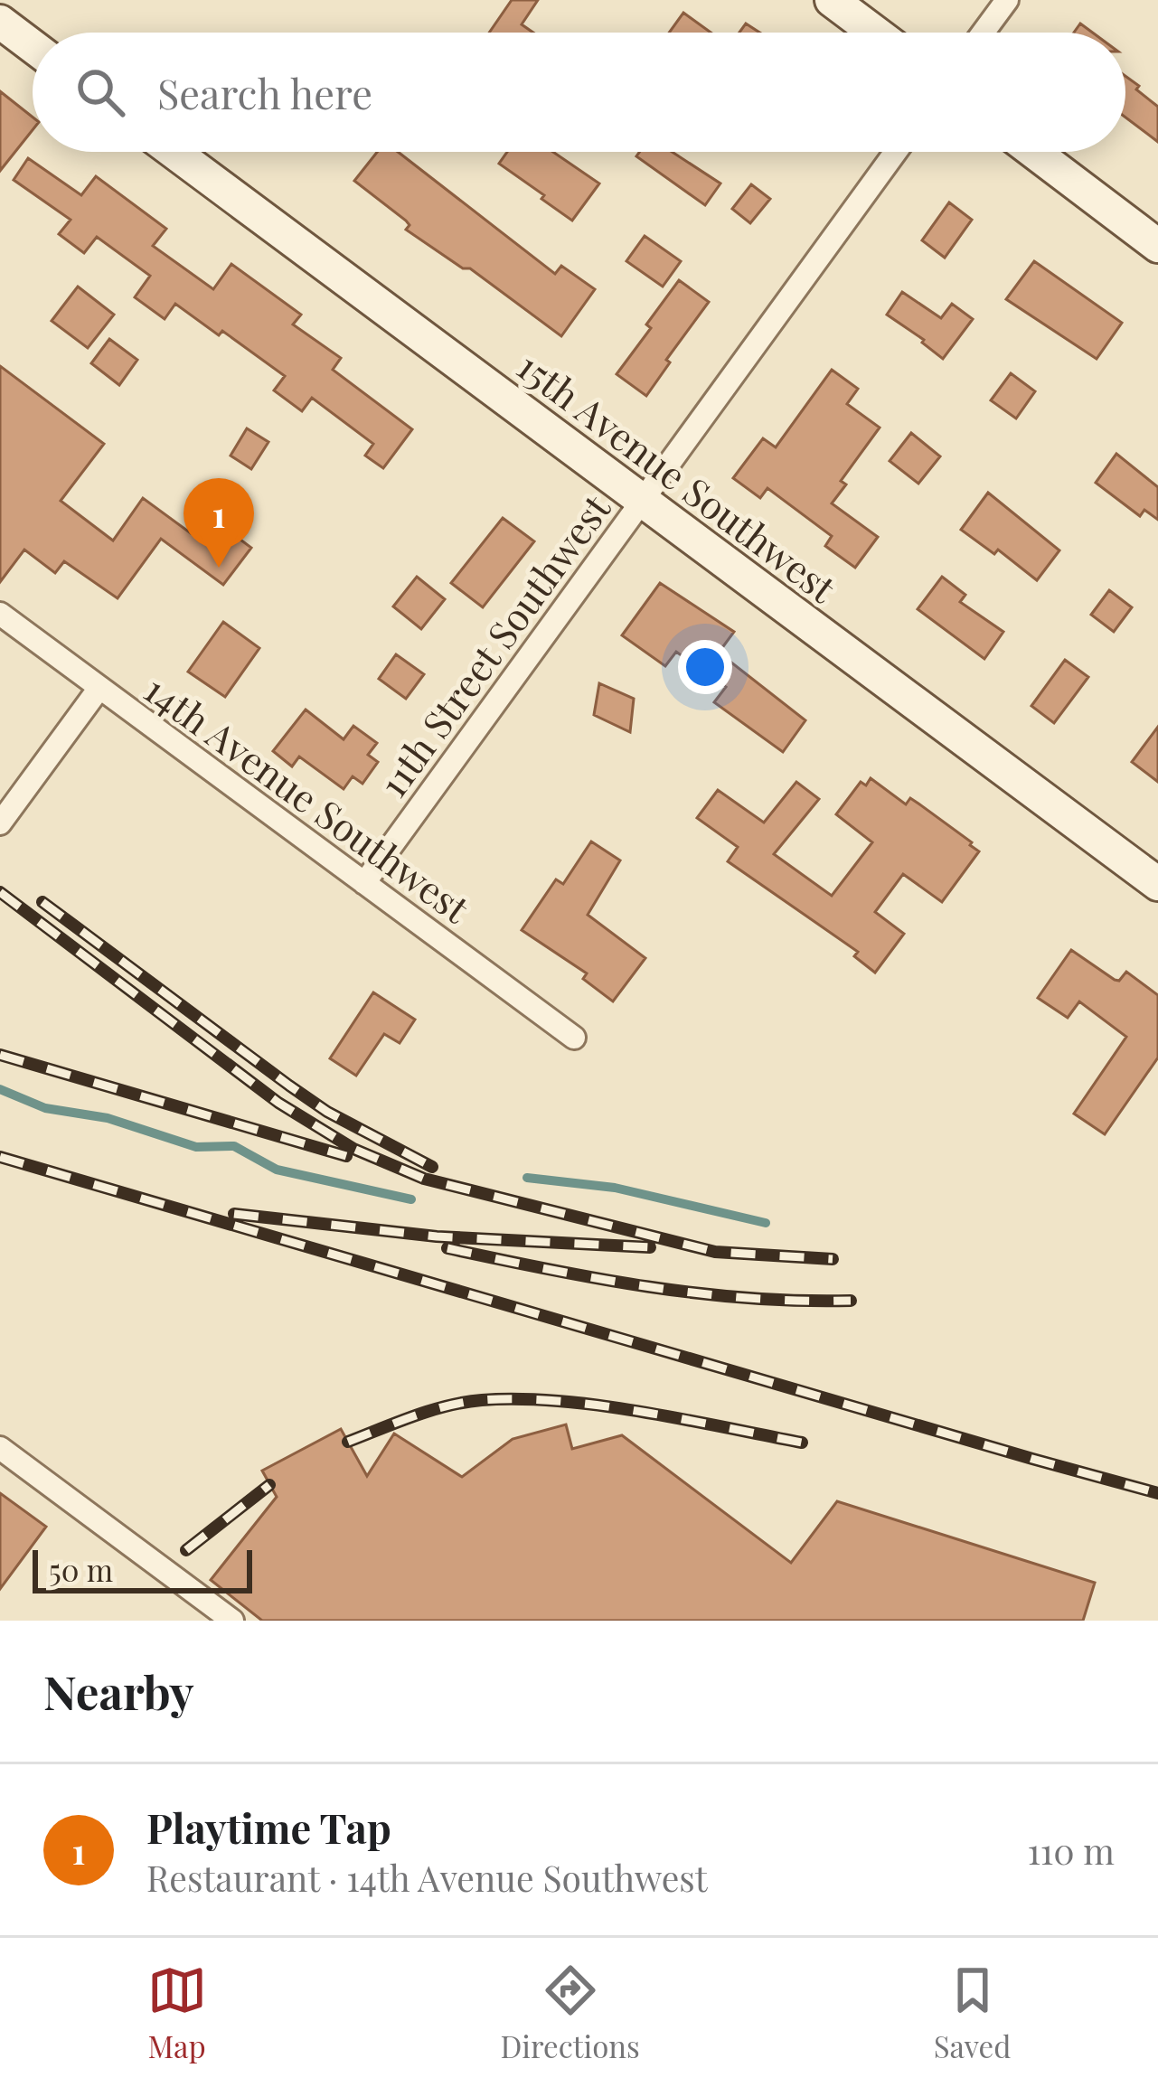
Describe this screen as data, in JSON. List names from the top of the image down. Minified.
{"streets":{"main road":["15th Avenue Southwest"],"street":["11th Street Southwest","14th Avenue Southwest"]},"crossings":[["15th Avenue Southwest","11th Street Southwest"],["11th Street Southwest","14th Avenue Southwest"]],"scale_bar":"50 m","page":{"search":"Search here","pins":"1","scale":"50 m","heading":"Nearby","list":[{"mark":"1","name":"Playtime Tap","note":"Restaurant · 14th Avenue Southwest","value":"110 m"}],"nav":["Map","Directions","Saved"]}}
